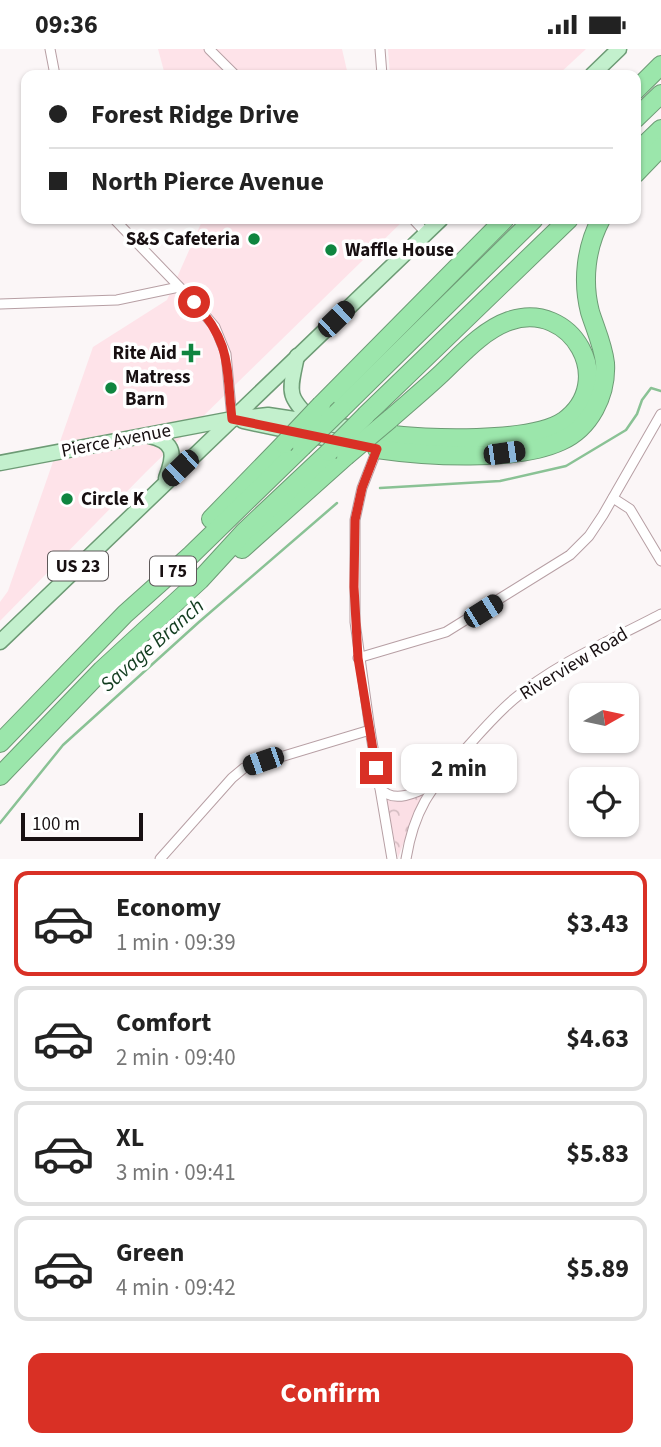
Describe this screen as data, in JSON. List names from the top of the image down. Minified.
{"streets":{"highway":["I 75"],"main road":["Pierce Avenue","US 23"],"street":["Riverview Road"]},"crossings":[["Pierce Avenue","US 23"]],"water":["Savage Branch"],"places":{"other":["S&S Cafeteria","Waffle House","Matress Barn","Circle K"],"health":["Rite Aid"]},"scale_bar":"100 m","north":"right","page":{"status":"09:36","banner":["Forest Ridge Drive","North Pierce Avenue"],"bubble":"2 min","scale":"100 m","list":[{"name":"Economy","note":"1 min · 09:39","value":"$3.43"},{"name":"Comfort","note":"2 min · 09:40","value":"$4.63"},{"name":"XL","note":"3 min · 09:41","value":"$5.83"},{"name":"Green","note":"4 min · 09:42","value":"$5.89"}],"buttons":"Confirm"}}
